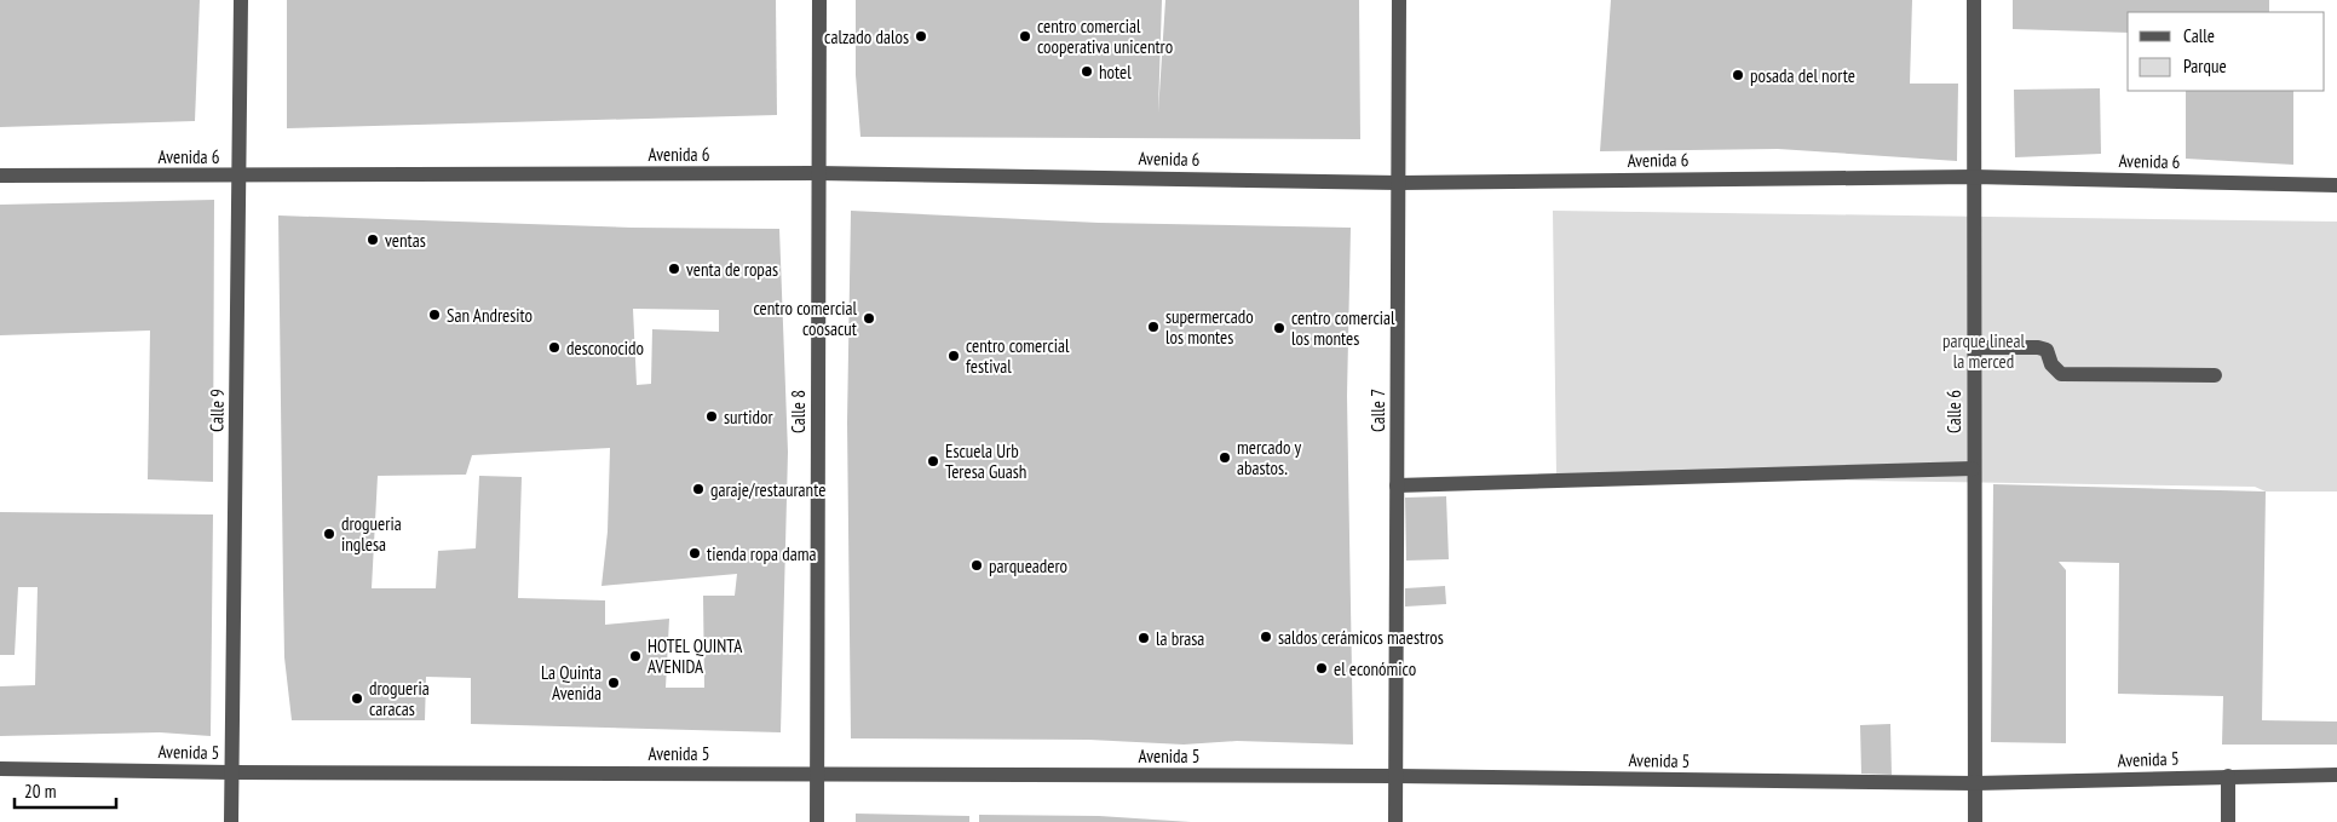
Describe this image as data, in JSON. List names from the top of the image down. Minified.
{"streets":{"street":["Avenida 6","Calle 9","Calle 7","Calle 8","Calle 6","Avenida 5"]},"crossings":[["Avenida 6","Calle 9"],["Avenida 6","Calle 7"],["Avenida 6","Calle 8"],["Avenida 6","Calle 6"],["Calle 9","Avenida 5"],["Calle 7","Avenida 5"],["Calle 8","Avenida 5"],["Calle 6","Avenida 5"]],"parks":["parque lineal la merced"],"places":["calzado dalos","centro comercial cooperativa unicentro","hotel","posada del norte","ventas","venta de ropas","San Andresito","centro comercial coosacut","supermercado los montes","centro comercial los montes","desconocido","centro comercial festival","surtidor","mercado y abastos.","Escuela Urb Teresa Guash","garaje/restaurante","drogueria inglesa","tienda ropa dama","parqueadero","saldos cerámicos maestros","la brasa","HOTEL QUINTA AVENIDA","el económico","La Quinta Avenida","drogueria caracas"],"legend":["Calle","Parque"],"scale_bar":"20 m"}
